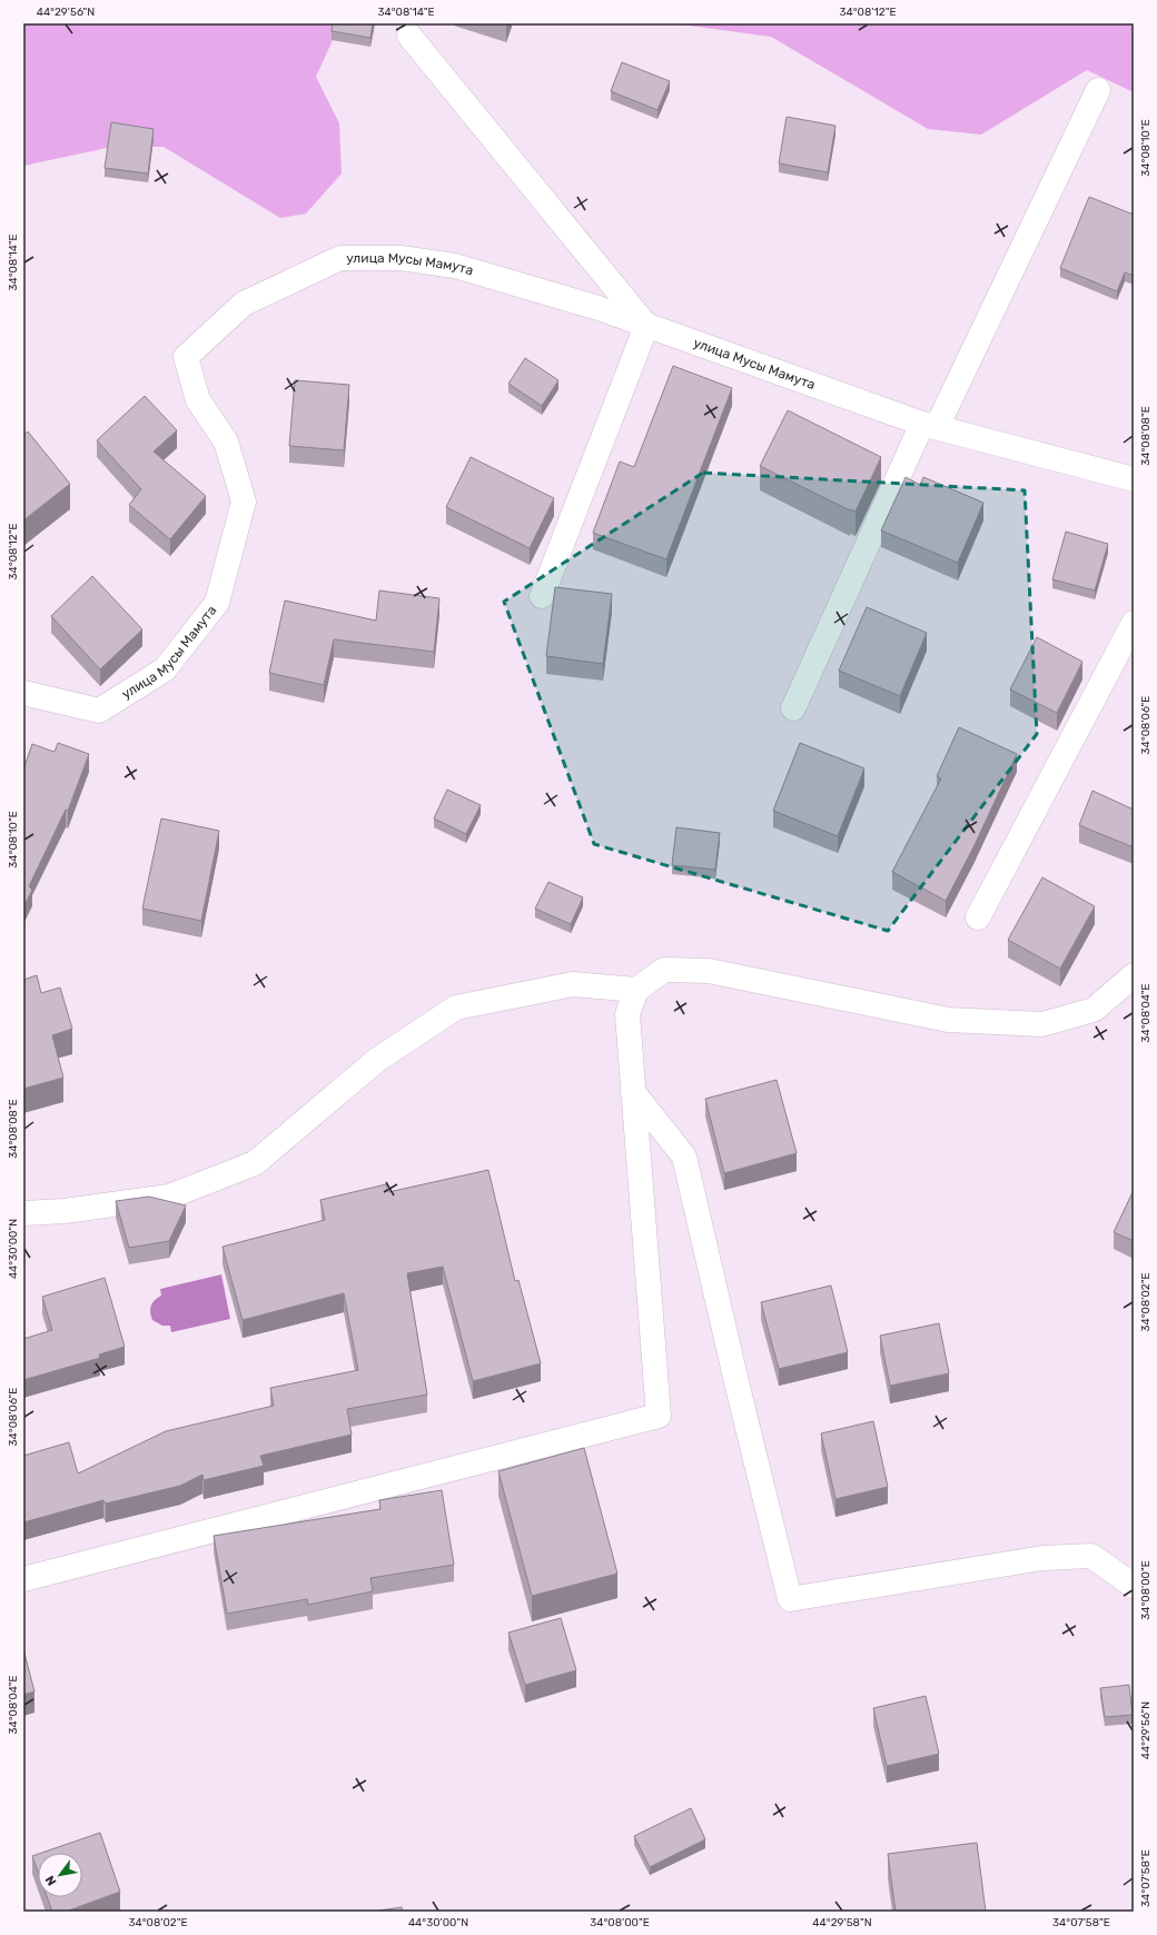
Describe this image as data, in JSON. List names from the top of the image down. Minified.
{"streets":{"street":["улица Мусы Мамута"]},"north":"bottom left","coordinates":["44°29'56\"N","34°08'14\"E","34°08'12\"E","34°08'10\"E","34°08'08\"E","34°08'06\"E","34°08'04\"E","44°30'00\"N","34°08'02\"E","34°08'00\"E","34°07'58\"E","44°29'58\"N"]}
